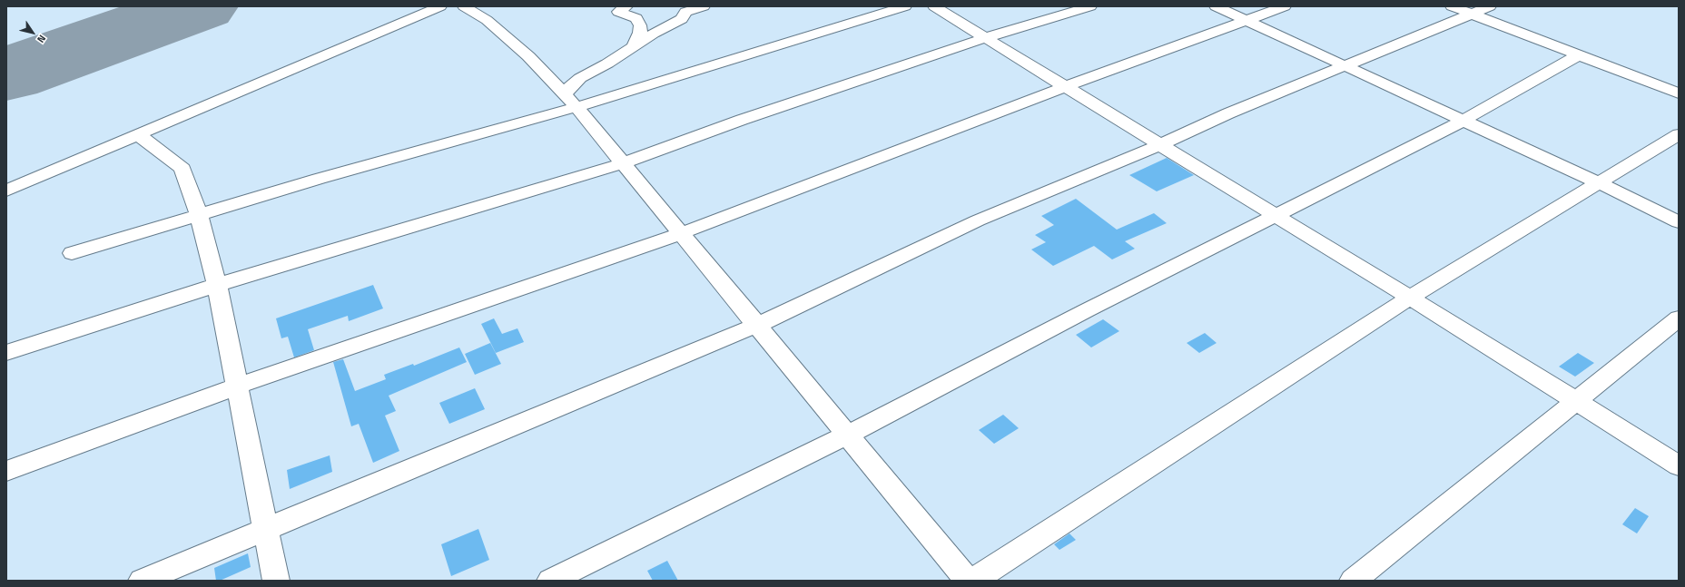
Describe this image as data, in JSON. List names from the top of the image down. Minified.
{"north":"bottom right"}
